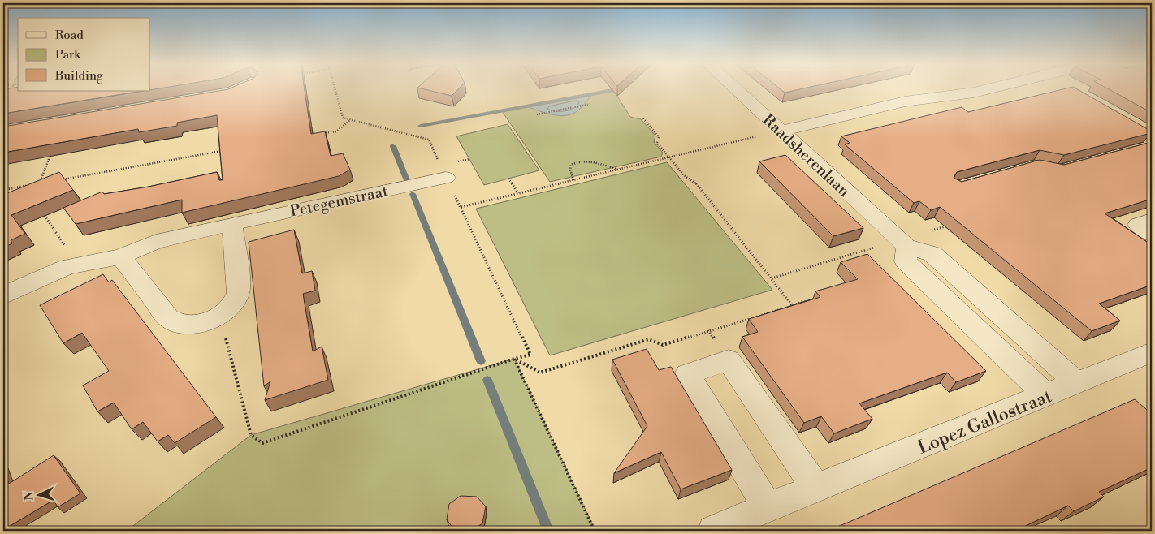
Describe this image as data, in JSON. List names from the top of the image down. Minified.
{"streets":{"street":["Raadsherenlaan","Petegemstraat","Lopez Gallostraat"]},"crossings":[["Raadsherenlaan","Lopez Gallostraat"]],"legend":["Road","Park","Building"],"north":"left"}
